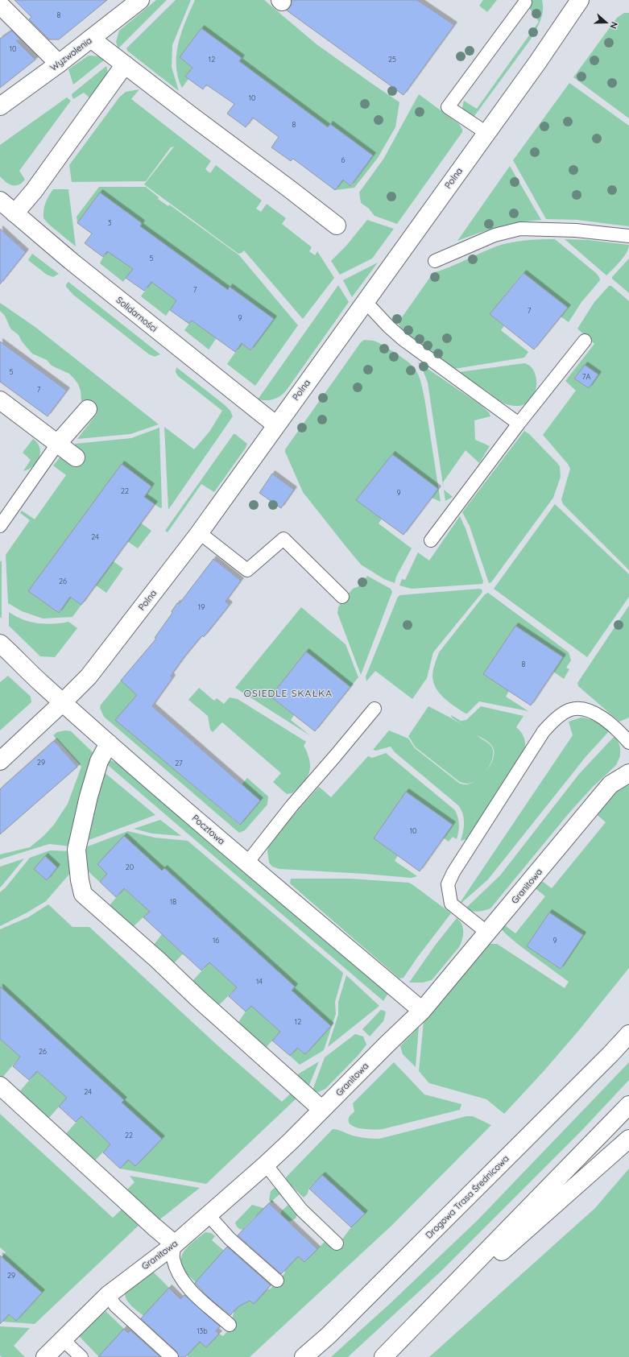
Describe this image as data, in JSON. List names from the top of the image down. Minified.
{"streets":{"street":["Wyzwolenia","Polna","Solidarności","Pocztowa","Granitowa","Drogowa Trasa Średnicowa"]},"crossings":[["Polna","Solidarności"],["Polna","Pocztowa"],["Pocztowa","Granitowa"]],"districts":["OSIEDLE SKAŁKA"],"house_numbers":["8","10","12","25","10","8","6","3","5","7","7","9","5","7A","7","22","9","24","26","19","8","29","27","10","20","18","16","9","14","12","26","24","22","29","13b"],"north":"right"}
